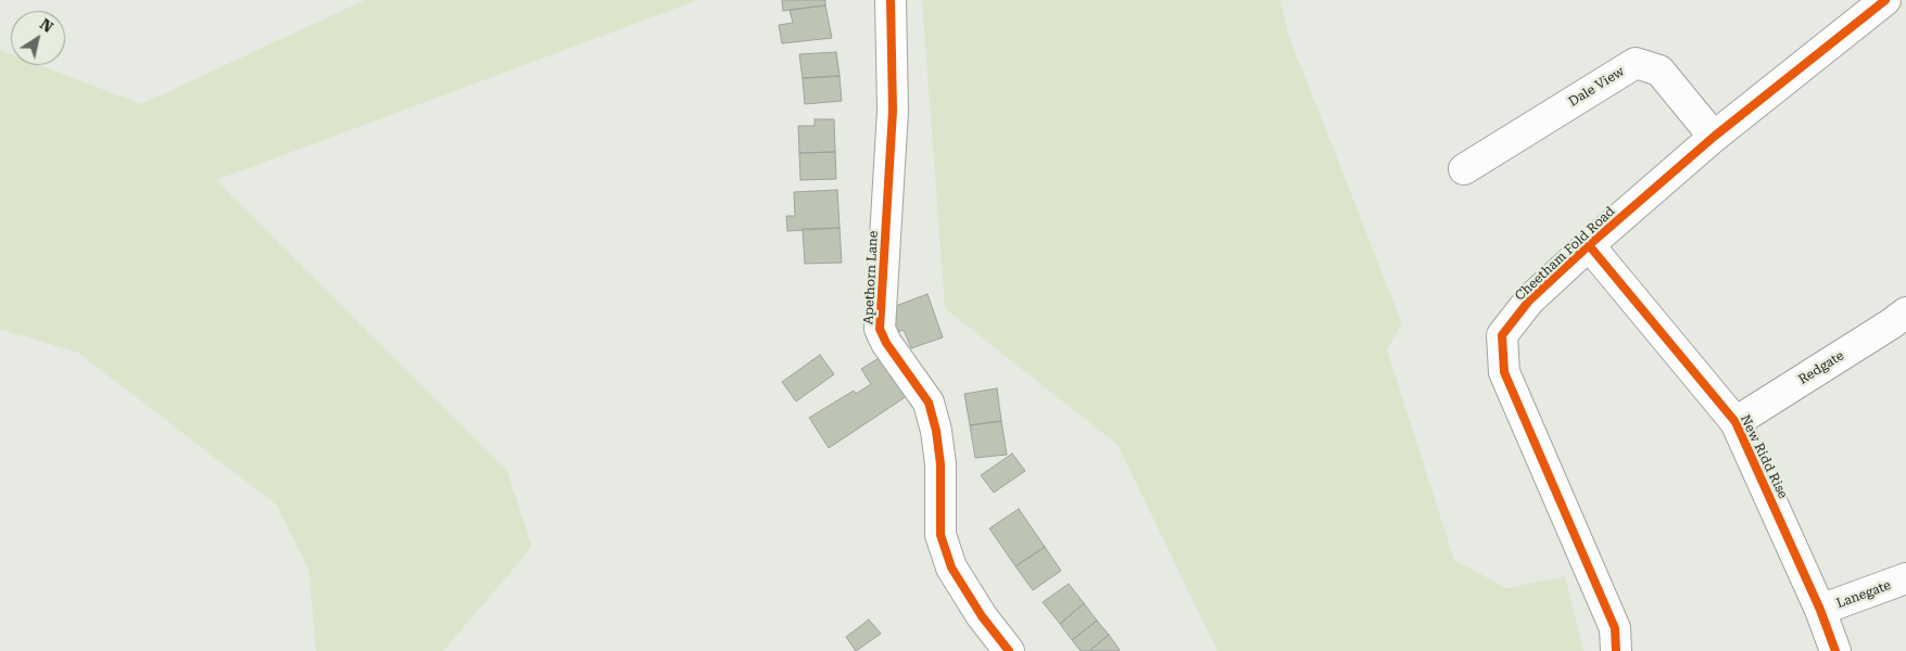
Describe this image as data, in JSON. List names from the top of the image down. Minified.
{"streets":{"street":["Dale View","Cheetham Fold Road","Apethorn Lane","Redgate","New Ridd Rise","Lanegate"]},"crossings":[["Dale View","Cheetham Fold Road"],["Cheetham Fold Road","New Ridd Rise"],["Redgate","New Ridd Rise"],["New Ridd Rise","Lanegate"]],"north":"top right"}
